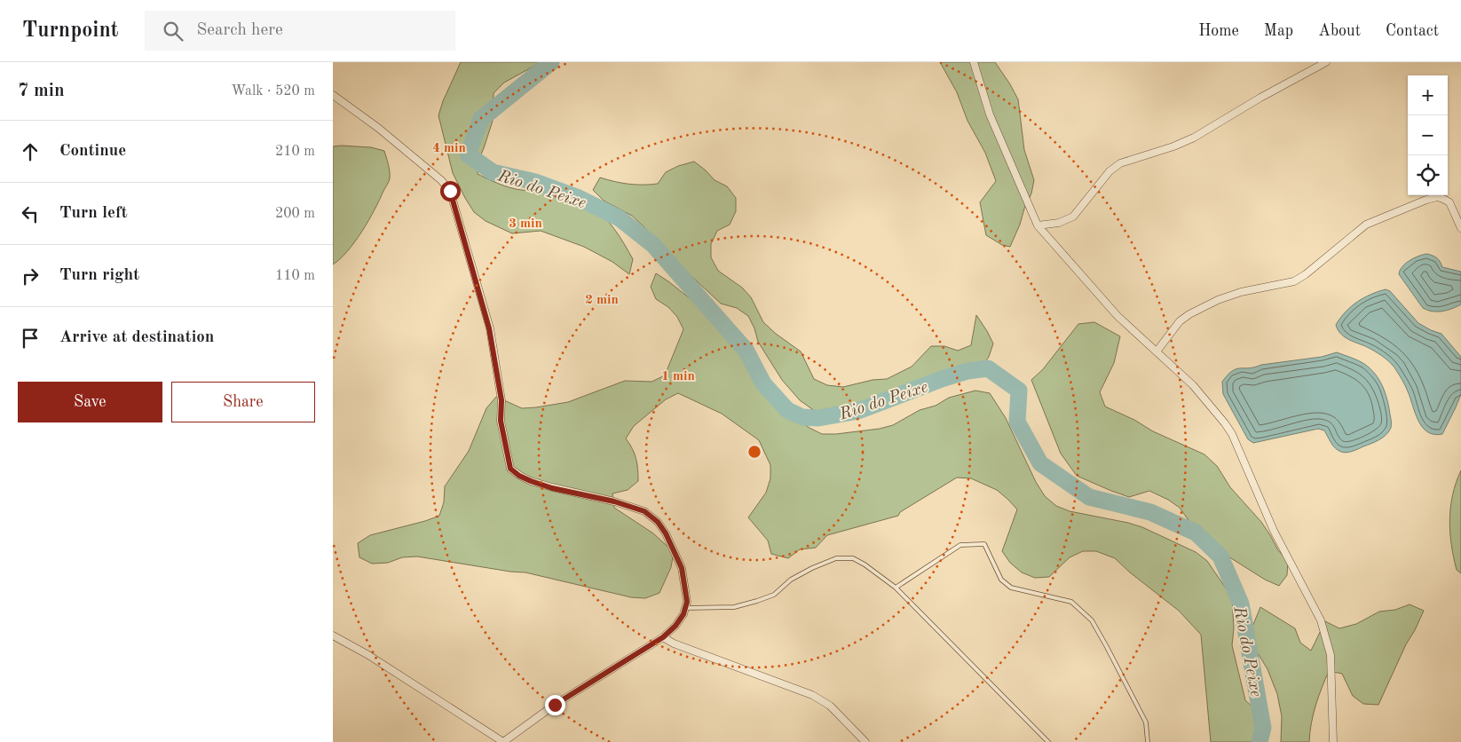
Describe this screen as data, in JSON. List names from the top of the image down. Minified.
{"water":["Rio do Peixe"],"page":{"header":"Turnpoint","search":"Search here","nav":["Home","Map","About","Contact"],"heading":["7 min","Walk · 520 m"],"map_buttons":["+","−"],"list":[["Continue","210 m"],["Turn left","200 m"],["Turn right","110 m"],"Arrive at destination"],"buttons":["Save","Share"]},"rings":["4 min","3 min","2 min","1 min"]}
